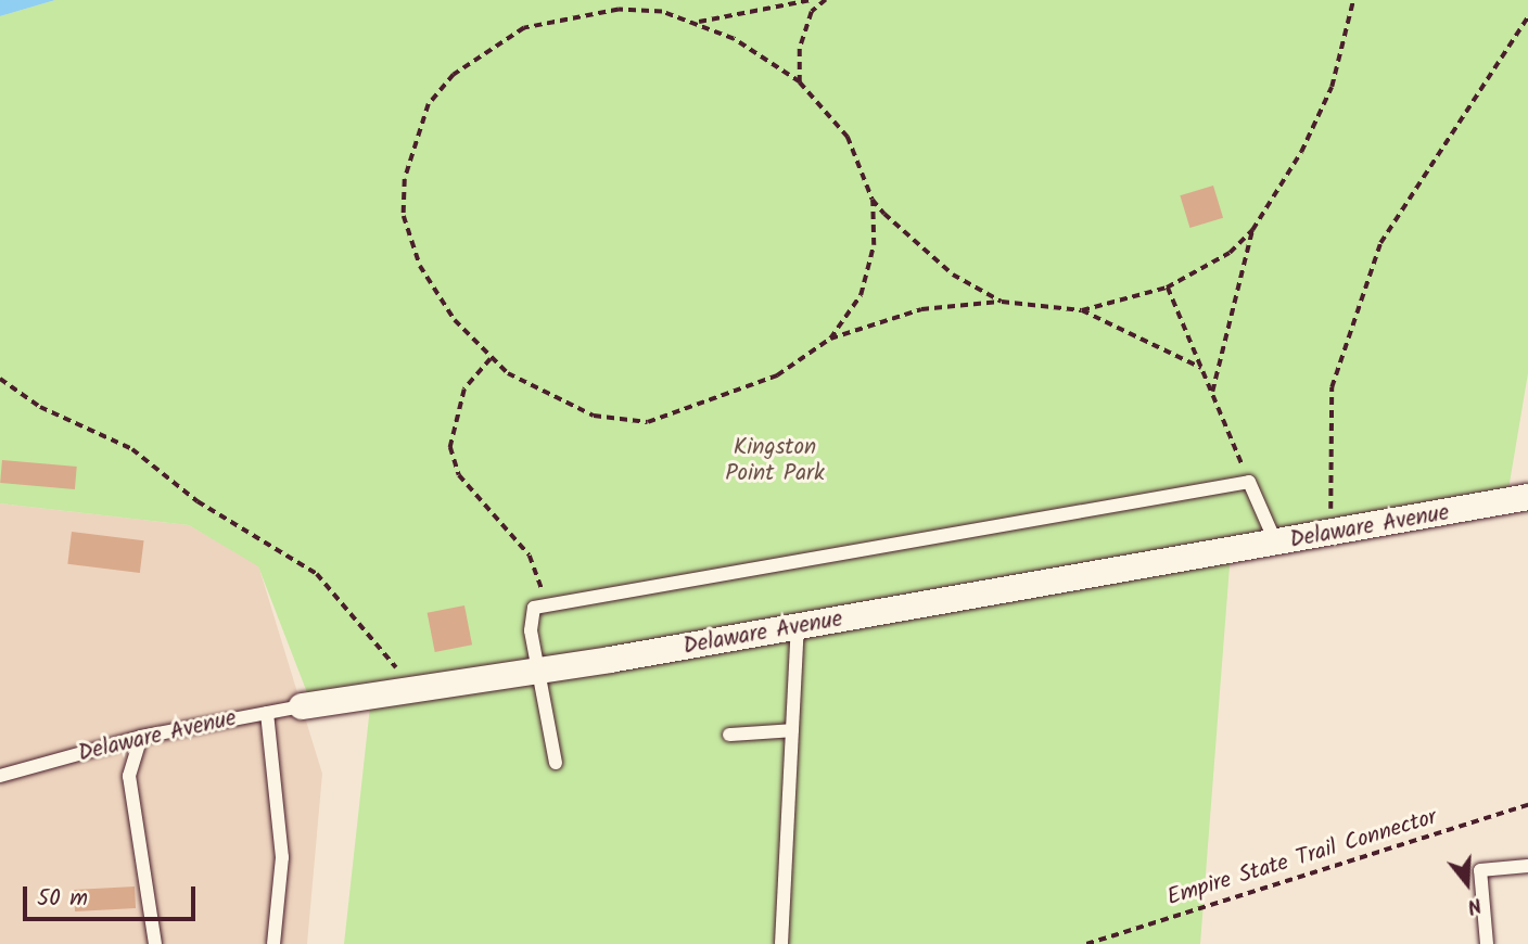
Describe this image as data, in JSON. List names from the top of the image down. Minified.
{"streets":{"street":["Delaware Avenue"],"path":["Empire State Trail Connector"]},"parks":["Kingston Point Park"],"scale_bar":"50 m","north":"bottom"}
